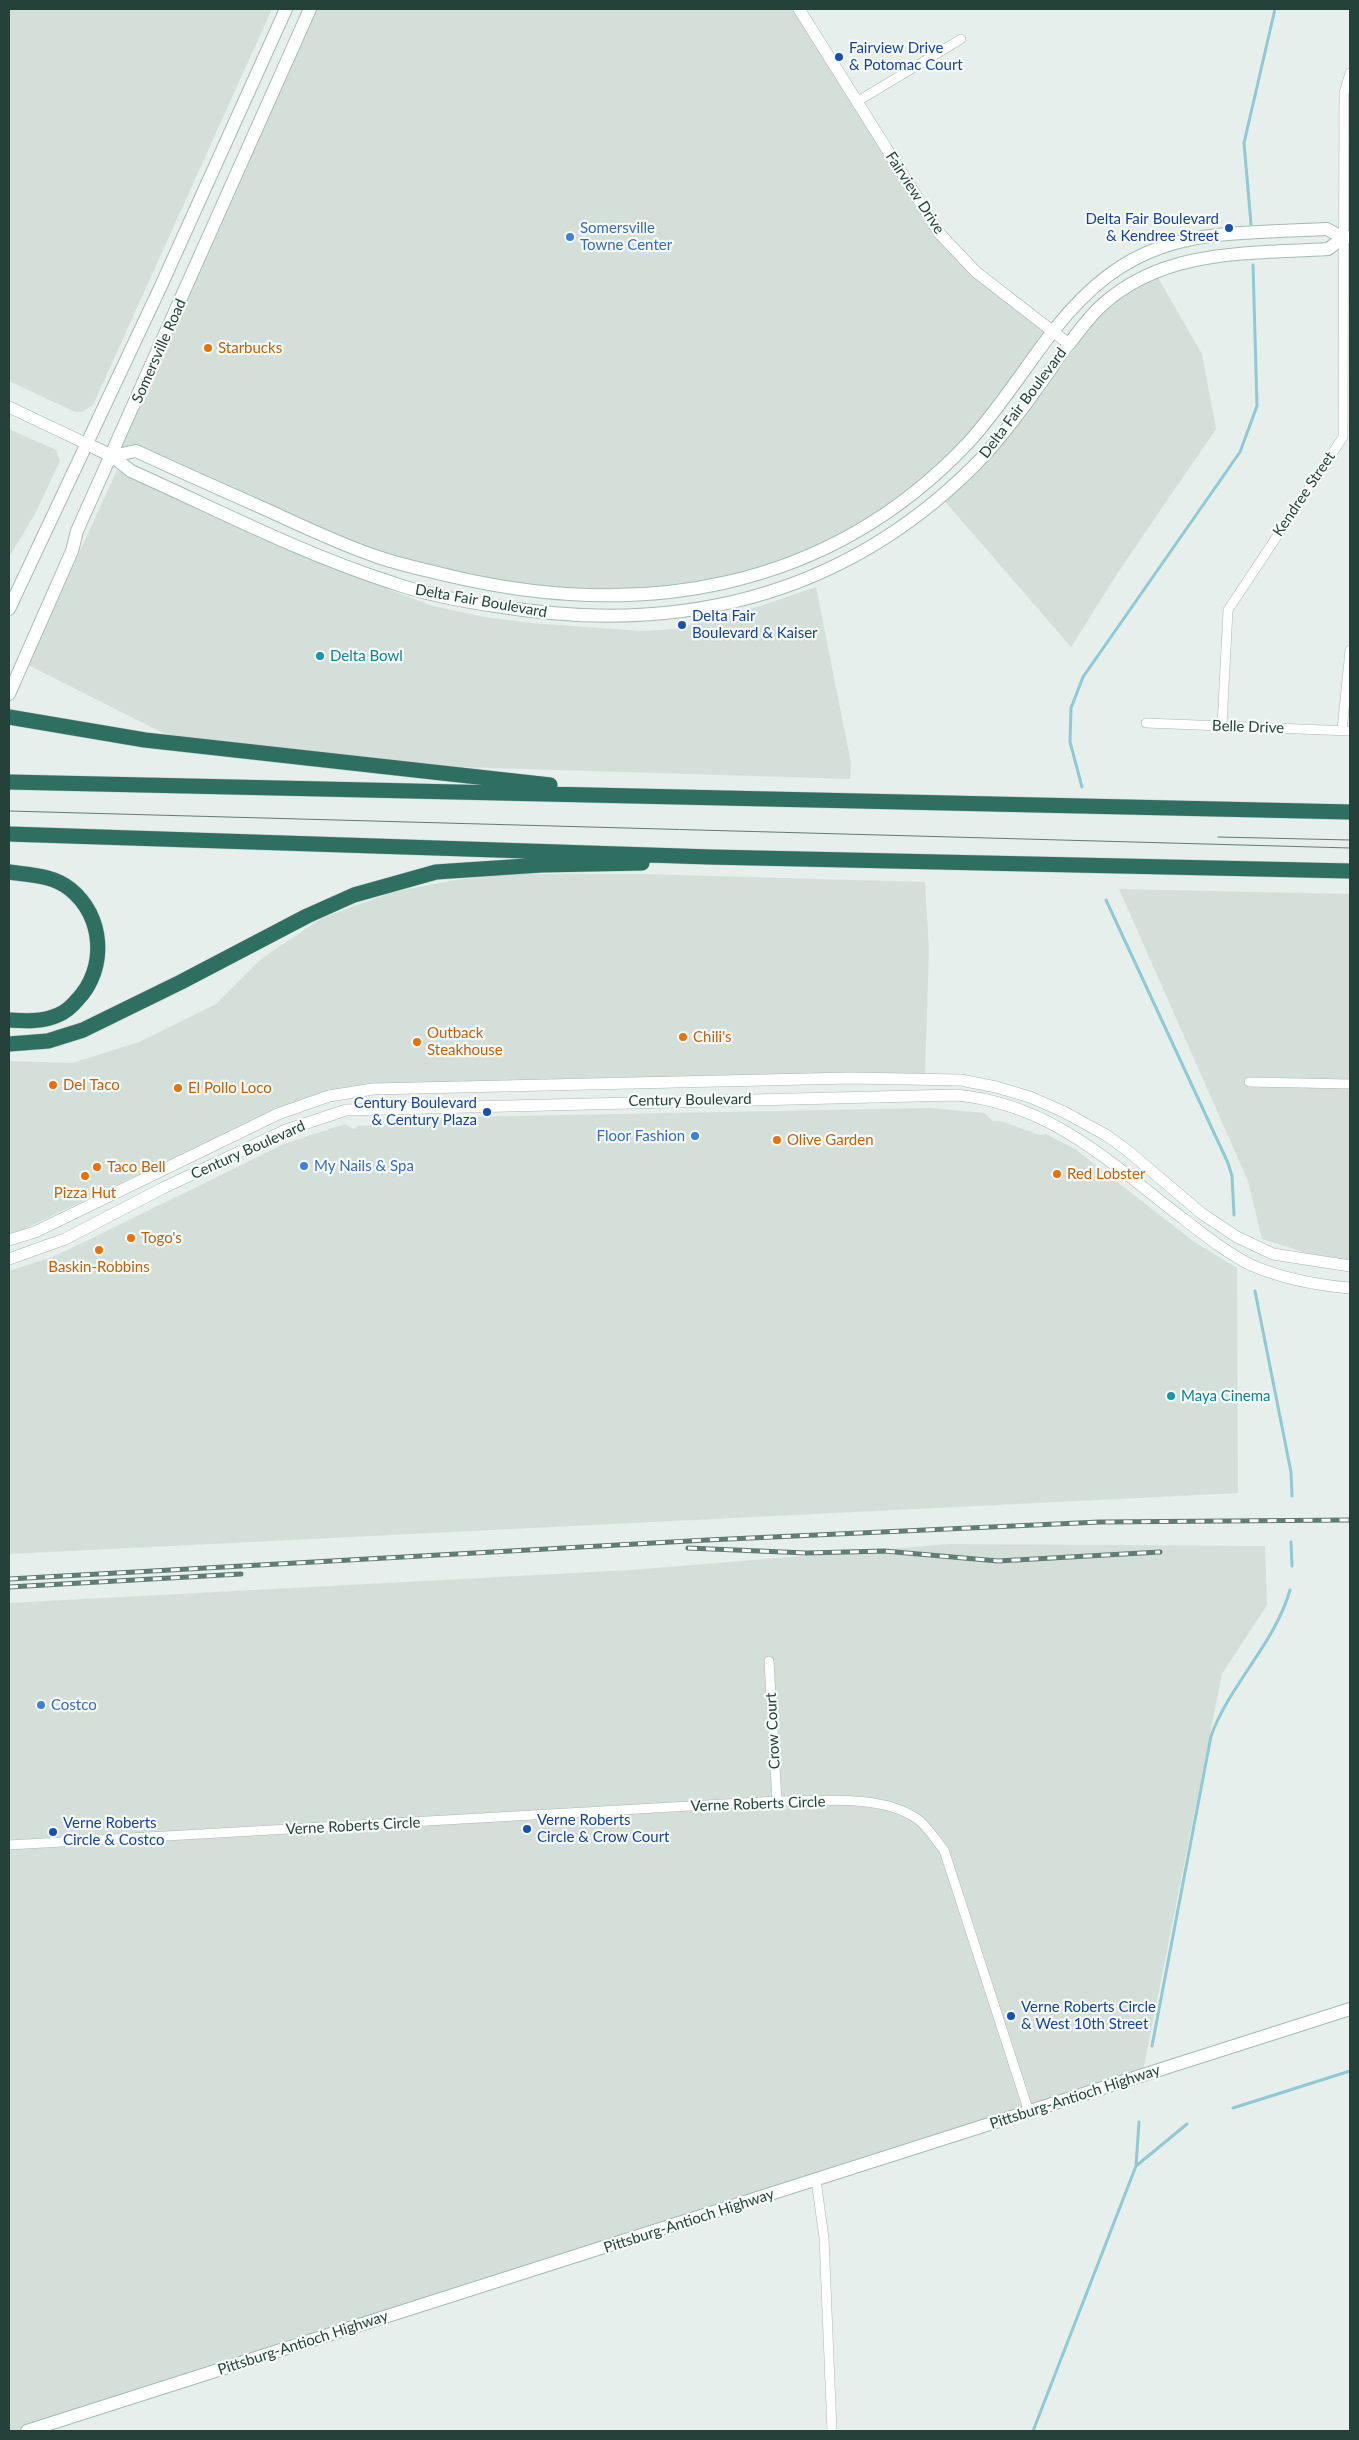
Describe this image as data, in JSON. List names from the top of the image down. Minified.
{"streets":{"main road":["Somersville Road","Delta Fair Boulevard","Pittsburg-Antioch Highway"],"street":["Fairview Drive","Kendree Street","Belle Drive","Century Boulevard","Crow Court","Verne Roberts Circle"]},"crossings":[["Fairview Drive","Delta Fair Boulevard"],["Somersville Road","Delta Fair Boulevard"],["Delta Fair Boulevard","Kendree Street"],["Kendree Street","Belle Drive"],["Crow Court","Verne Roberts Circle"],["Verne Roberts Circle","Pittsburg-Antioch Highway"]],"places":["Fairview Drive & Potomac Court","Delta Fair Boulevard & Kendree Street","Somersville Towne Center","Starbucks","Delta Fair Boulevard & Kaiser","Delta Bowl","Chili's","Outback Steakhouse","Del Taco","El Pollo Loco","Century Boulevard & Century Plaza","Floor Fashion","Olive Garden","My Nails & Spa","Taco Bell","Red Lobster","Pizza Hut","Togo's","Baskin-Robbins","Maya Cinema","Costco","Verne Roberts Circle & Crow Court","Verne Roberts Circle & Costco","Verne Roberts Circle & West 10th Street"]}
